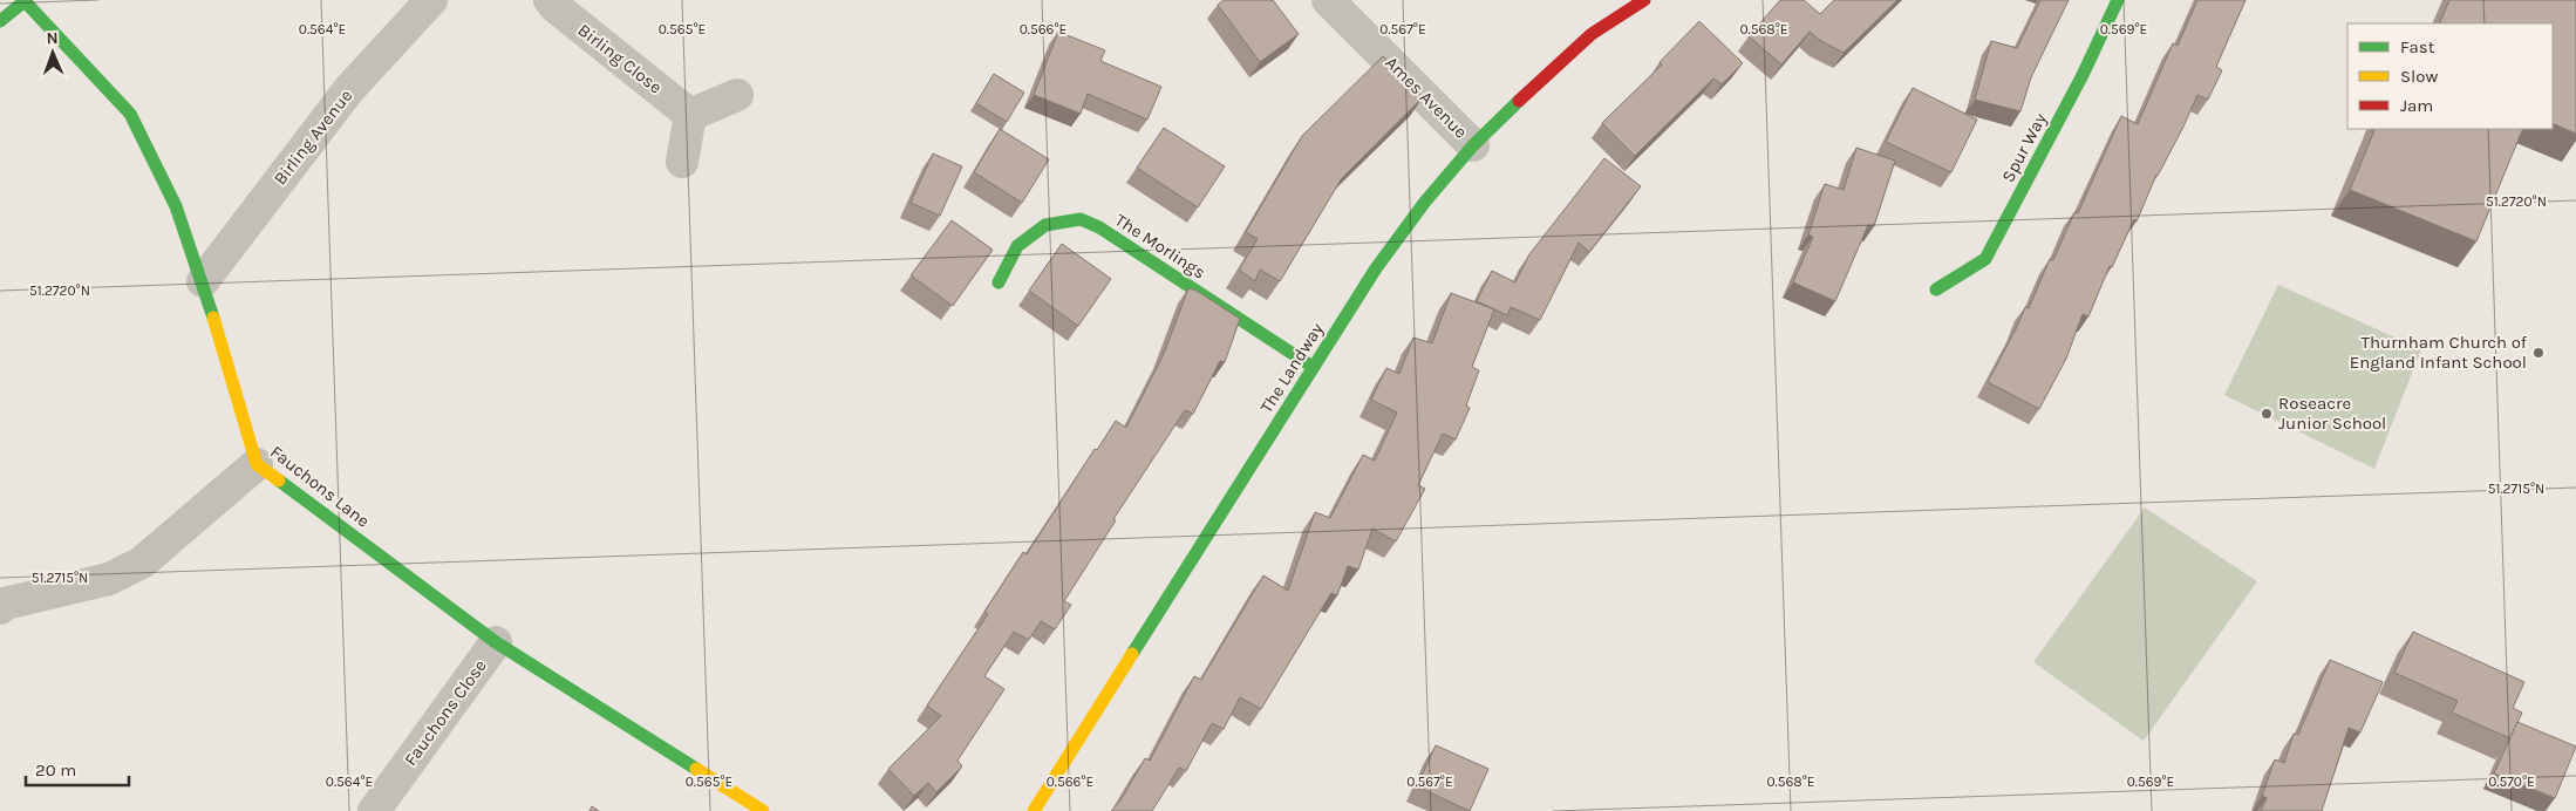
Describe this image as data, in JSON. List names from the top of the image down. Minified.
{"streets":{"street":["Birling Close","Ames Avenue","Birling Avenue","Spur Way","The Morlings","The Landway","Fauchons Lane","Fauchons Close"]},"crossings":[["Ames Avenue","The Landway"],["Birling Avenue","Fauchons Lane"],["The Morlings","The Landway"],["Fauchons Lane","Fauchons Close"]],"places":["Thurnham Church of England Infant School","Roseacre Junior School"],"legend":["Fast","Slow","Jam"],"scale_bar":"20 m","north":"top","coordinates":["0.564°E","0.565°E","0.566°E","0.567°E","0.568°E","0.569°E","51.2720°N","51.2715°N","0.570°E"]}
